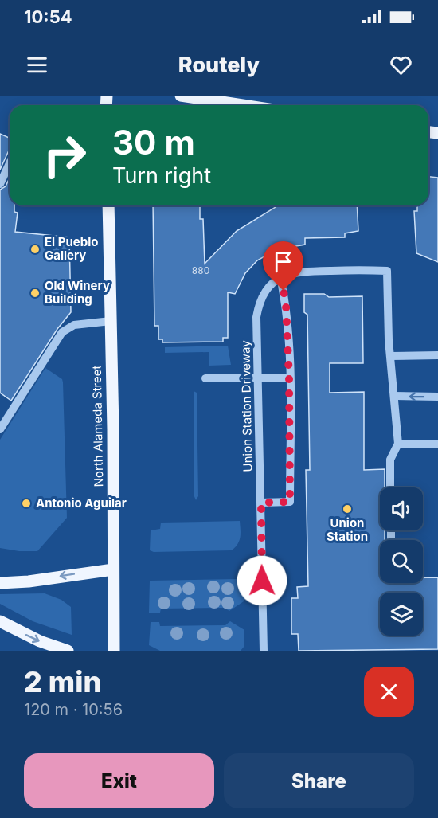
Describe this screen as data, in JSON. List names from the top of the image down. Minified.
{"streets":{"main road":["North Alameda Street"],"street":["Union Station Driveway"]},"places":["El Pueblo Gallery","Old Winery Building","Antonio Aguilar","Union Station"],"house_numbers":["880"],"page":{"status":"10:54","header":"Routely","turn":["30 m","Turn right"],"heading":["2 min","120 m · 10:56"],"buttons":["Exit","Share"]}}
